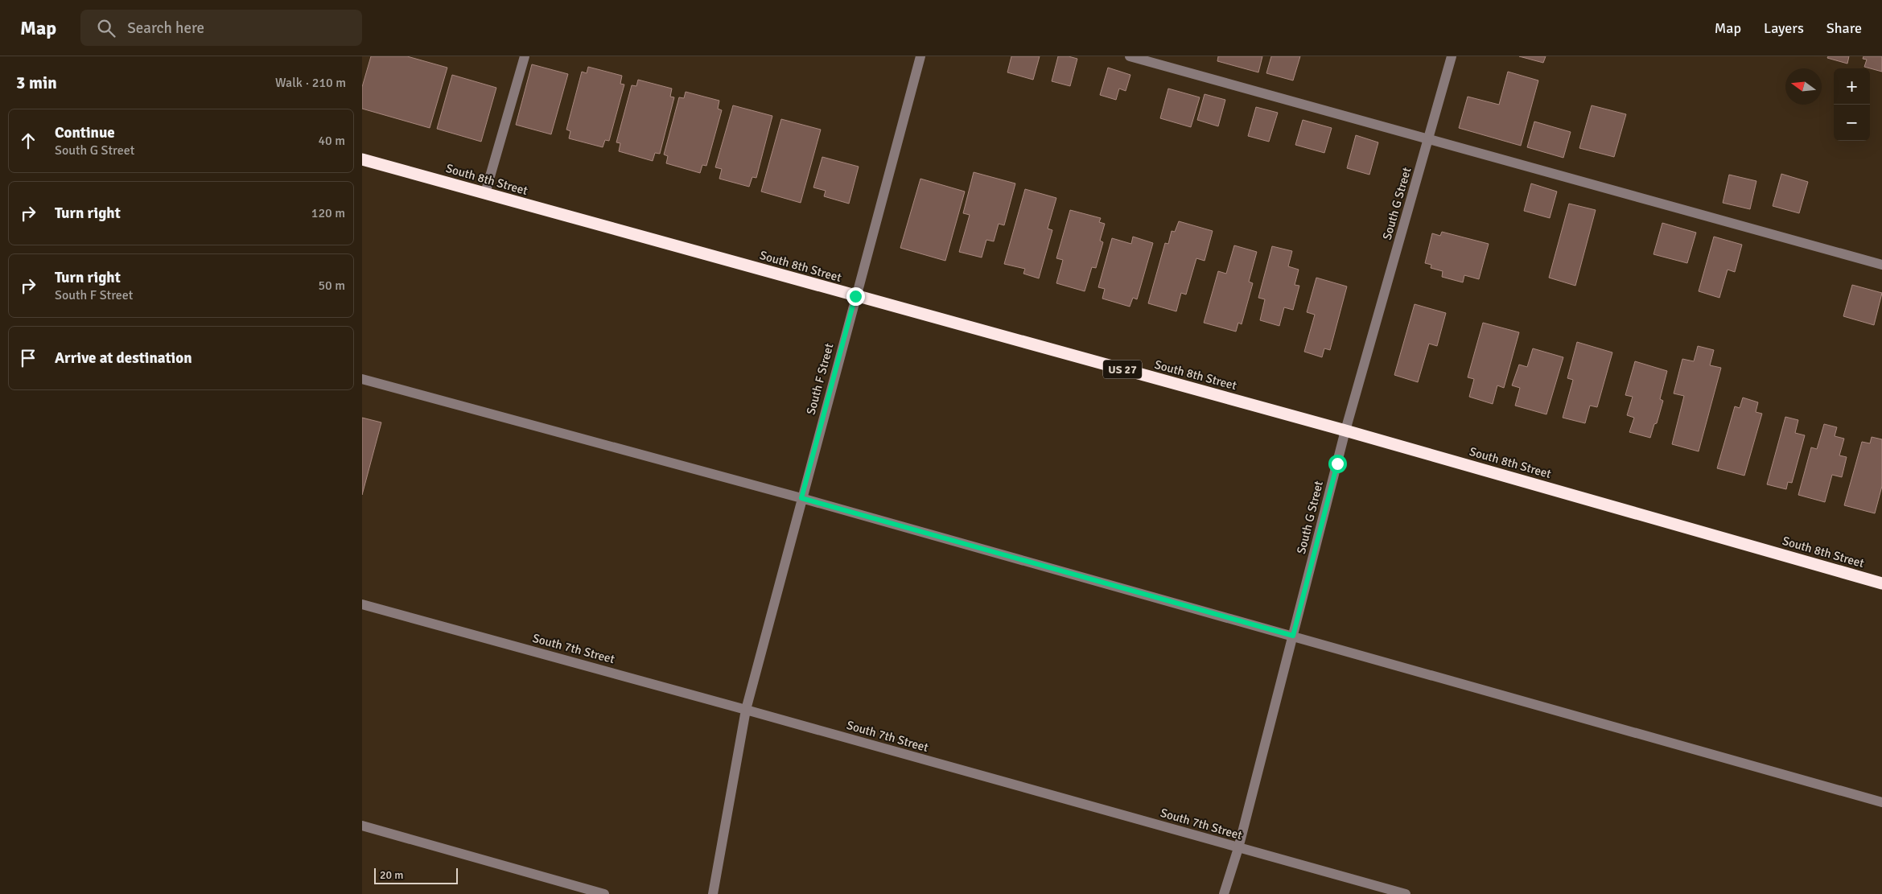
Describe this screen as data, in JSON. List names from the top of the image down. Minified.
{"streets":{"highway":["South 8th Street","US 27"],"street":["South G Street","South F Street","South 7th Street"]},"crossings":[["South 8th Street","South G Street"],["South 8th Street","South F Street"],["South G Street","South 7th Street"],["South F Street","South 7th Street"]],"scale_bar":"20 m","north":"left","page":{"header":"Map","search":"Search here","nav":["Map","Layers","Share"],"heading":["3 min","Walk · 210 m"],"map_buttons":["+","−"],"list":[["Continue","South G Street","40 m"],["Turn right","120 m"],["Turn right","South F Street","50 m"],"Arrive at destination"],"scale":"20 m"}}
